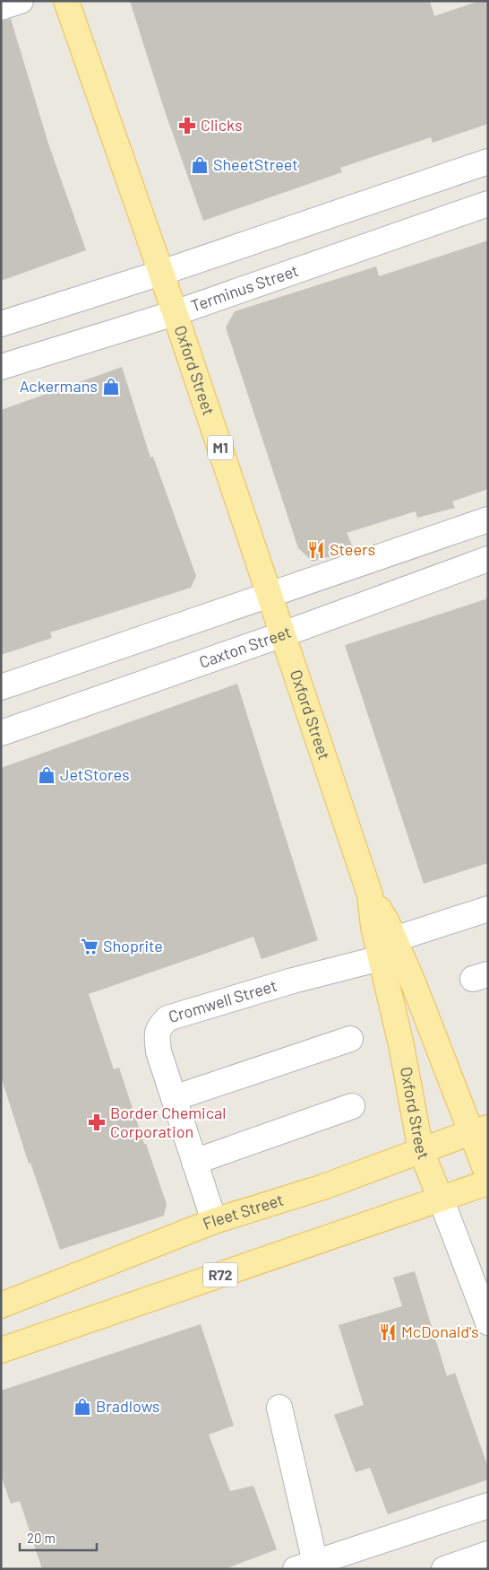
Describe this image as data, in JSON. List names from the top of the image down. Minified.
{"streets":{"main road":["Oxford Street","M1","Fleet Street","R72"],"street":["Terminus Street","Caxton Street","Cromwell Street"]},"crossings":[["Terminus Street","Oxford Street"],["Oxford Street","Caxton Street"],["Oxford Street","Cromwell Street"],["Oxford Street","Fleet Street"],["Oxford Street","R72"],["Cromwell Street","Fleet Street"]],"places":{"pharmacy":["Clicks","Border Chemical Corporation"],"shop":["SheetStreet","Ackermans","JetStores","Bradlows"],"restaurant":["Steers","McDonald's"],"supermarket":["Shoprite"]},"scale_bar":"20 m"}
